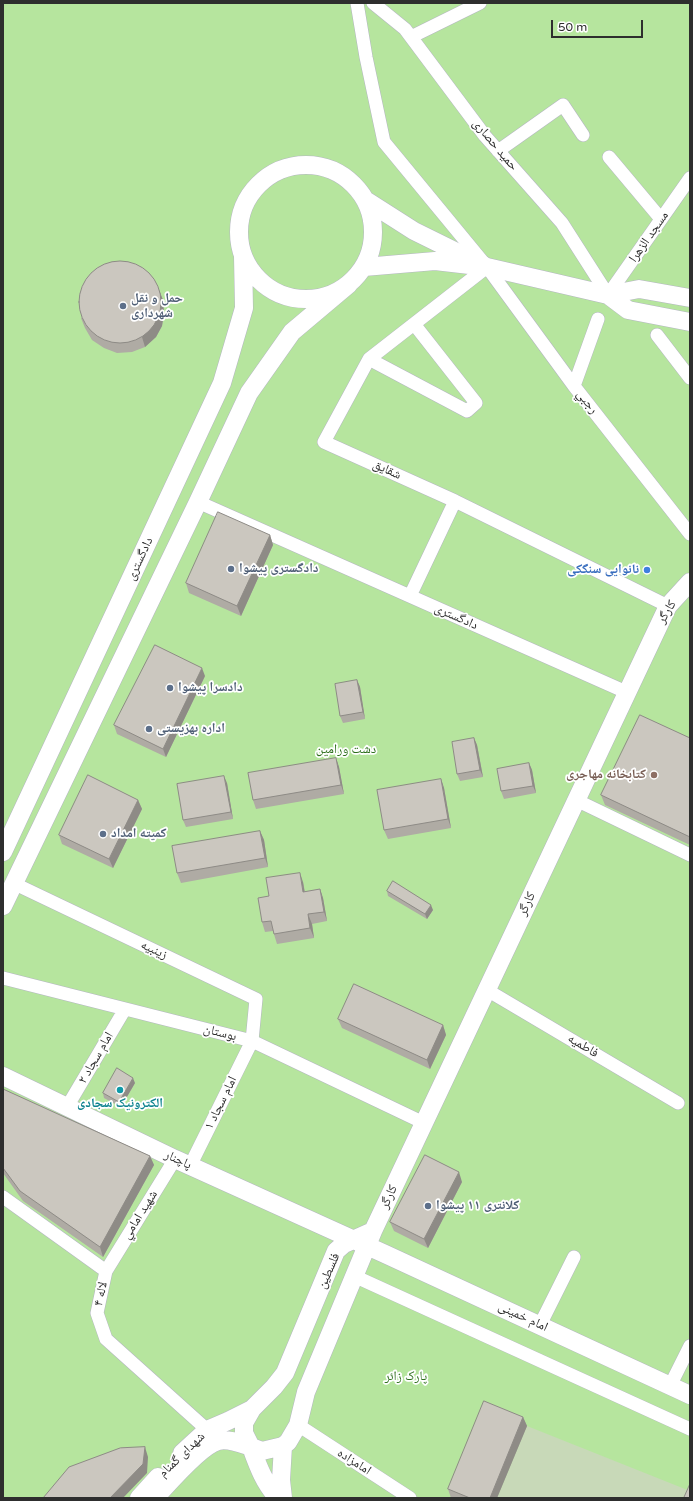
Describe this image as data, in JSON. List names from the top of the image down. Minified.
{"streets":{"main road":["دادگستری","کارگر","پاچنار","فلسطین","امام خمینی","شهدای گمنام"],"street":["حمید حصاری","مسجد الزهرا","رجبي","شقايق","زينبيه","بوستان","فاطميه","امام سجاد ۲","امام سجاد ۱","شهيد امامي","لاله ۴","امامزاده"]},"crossings":[["حمید حصاری","مسجد الزهرا"],["رجبي","شقايق"],["شقايق","کارگر"],["دادگستری","کارگر"],["دادگستری","زينبيه"],["کارگر","بوستان"],["کارگر","فاطميه"],["کارگر","پاچنار"],["کارگر","فلسطین"],["کارگر","امام خمینی"],["زينبيه","بوستان"],["زينبيه","امام سجاد ۱"],["بوستان","امام سجاد ۲"],["بوستان","امام سجاد ۱"],["امام سجاد ۲","پاچنار"],["امام سجاد ۱","پاچنار"],["امام سجاد ۱","شهيد امامي"],["پاچنار","شهيد امامي"],["پاچنار","فلسطین"],["پاچنار","امام خمینی"],["شهيد امامي","لاله ۴"],["فلسطین","امام خمینی"],["فلسطین","شهدای گمنام"],["فلسطین","امامزاده"],["لاله ۴","شهدای گمنام"]],"parks":["دشت ورامین","پارک زائر"],"places":["حمل و نقل شهرداری","دادگستری پیشوا","نانوایی سنگکی","دادسرا پیشوا","اداره بهزیستی","کتابخانه مهاجری","کمیته امداد","الکترونیک سجادی","کلانتری ۱۱ پیشوا"],"scale_bar":"50 m"}
